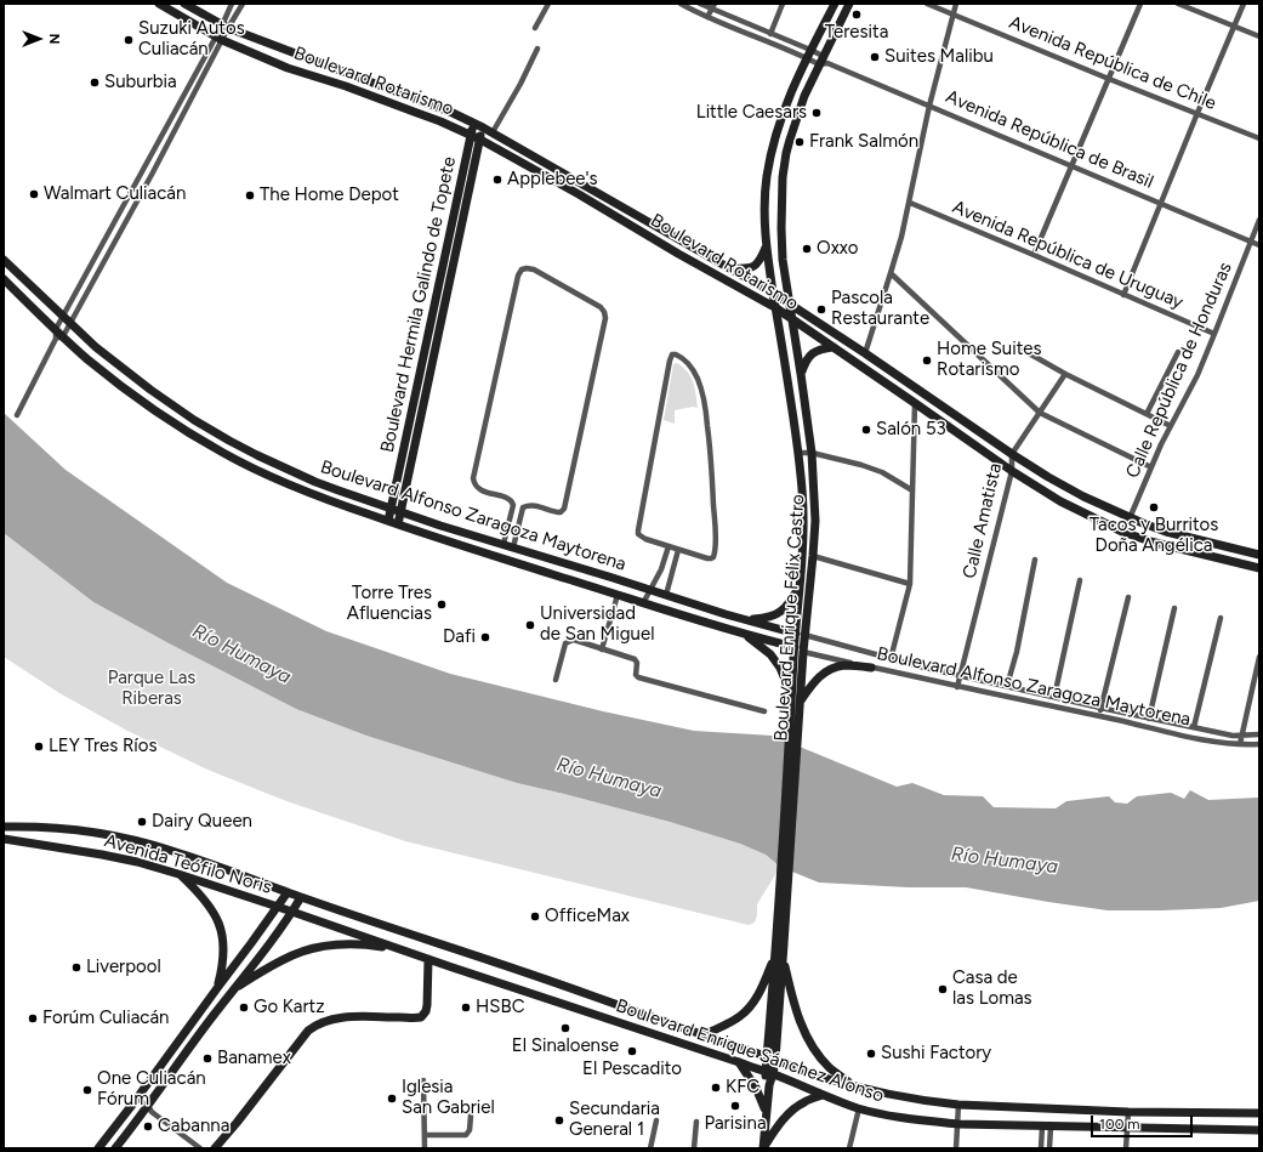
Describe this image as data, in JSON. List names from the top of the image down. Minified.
{"streets":{"main road":["Boulevard Rotarismo","Boulevard Hermila Galindo de Topete","Boulevard Alfonso Zaragoza Maytorena","Boulevard Enrique Félix Castro","Avenida Teófilo Noris","Boulevard Enrique Sánchez Alonso"],"street":["Avenida República de Chile","Avenida República de Brasil","Avenida República de Uruguay","Calle República de Honduras","Calle Amatista"]},"crossings":[["Boulevard Rotarismo","Boulevard Hermila Galindo de Topete"],["Boulevard Rotarismo","Calle República de Honduras"],["Boulevard Rotarismo","Calle Amatista"],["Boulevard Rotarismo","Boulevard Enrique Félix Castro"],["Avenida República de Brasil","Calle República de Honduras"],["Avenida República de Brasil","Boulevard Enrique Félix Castro"],["Avenida República de Uruguay","Calle República de Honduras"],["Boulevard Hermila Galindo de Topete","Boulevard Alfonso Zaragoza Maytorena"],["Boulevard Alfonso Zaragoza Maytorena","Calle Amatista"],["Boulevard Alfonso Zaragoza Maytorena","Boulevard Enrique Félix Castro"],["Boulevard Enrique Félix Castro","Boulevard Enrique Sánchez Alonso"],["Avenida Teófilo Noris","Boulevard Enrique Sánchez Alonso"]],"water":["Río Humaya"],"parks":["Parque Las Riberas"],"places":["Teresita","Suzuki Autos Culiacán","Suites Malibu","Suburbia","Little Caesars","Frank Salmón","Applebee's","Walmart Culiacán","The Home Depot","Oxxo","Pascola Restaurante","Home Suites Rotarismo","Salón 53","Tacos y Burritos Doña Angélica","Torre Tres Afluencias","Universidad de San Miguel","Dafi","LEY Tres Ríos","Dairy Queen","OfficeMax","Liverpool","Casa de las Lomas","Go Kartz","HSBC","Forúm Culiacán","El Sinaloense","El Pescadito","Sushi Factory","Banamex","KFC","One Culiacán Fórum","Iglesia San Gabriel","Parisina","Secundaria General 1","Cabanna"],"scale_bar":"100 m","north":"right"}
